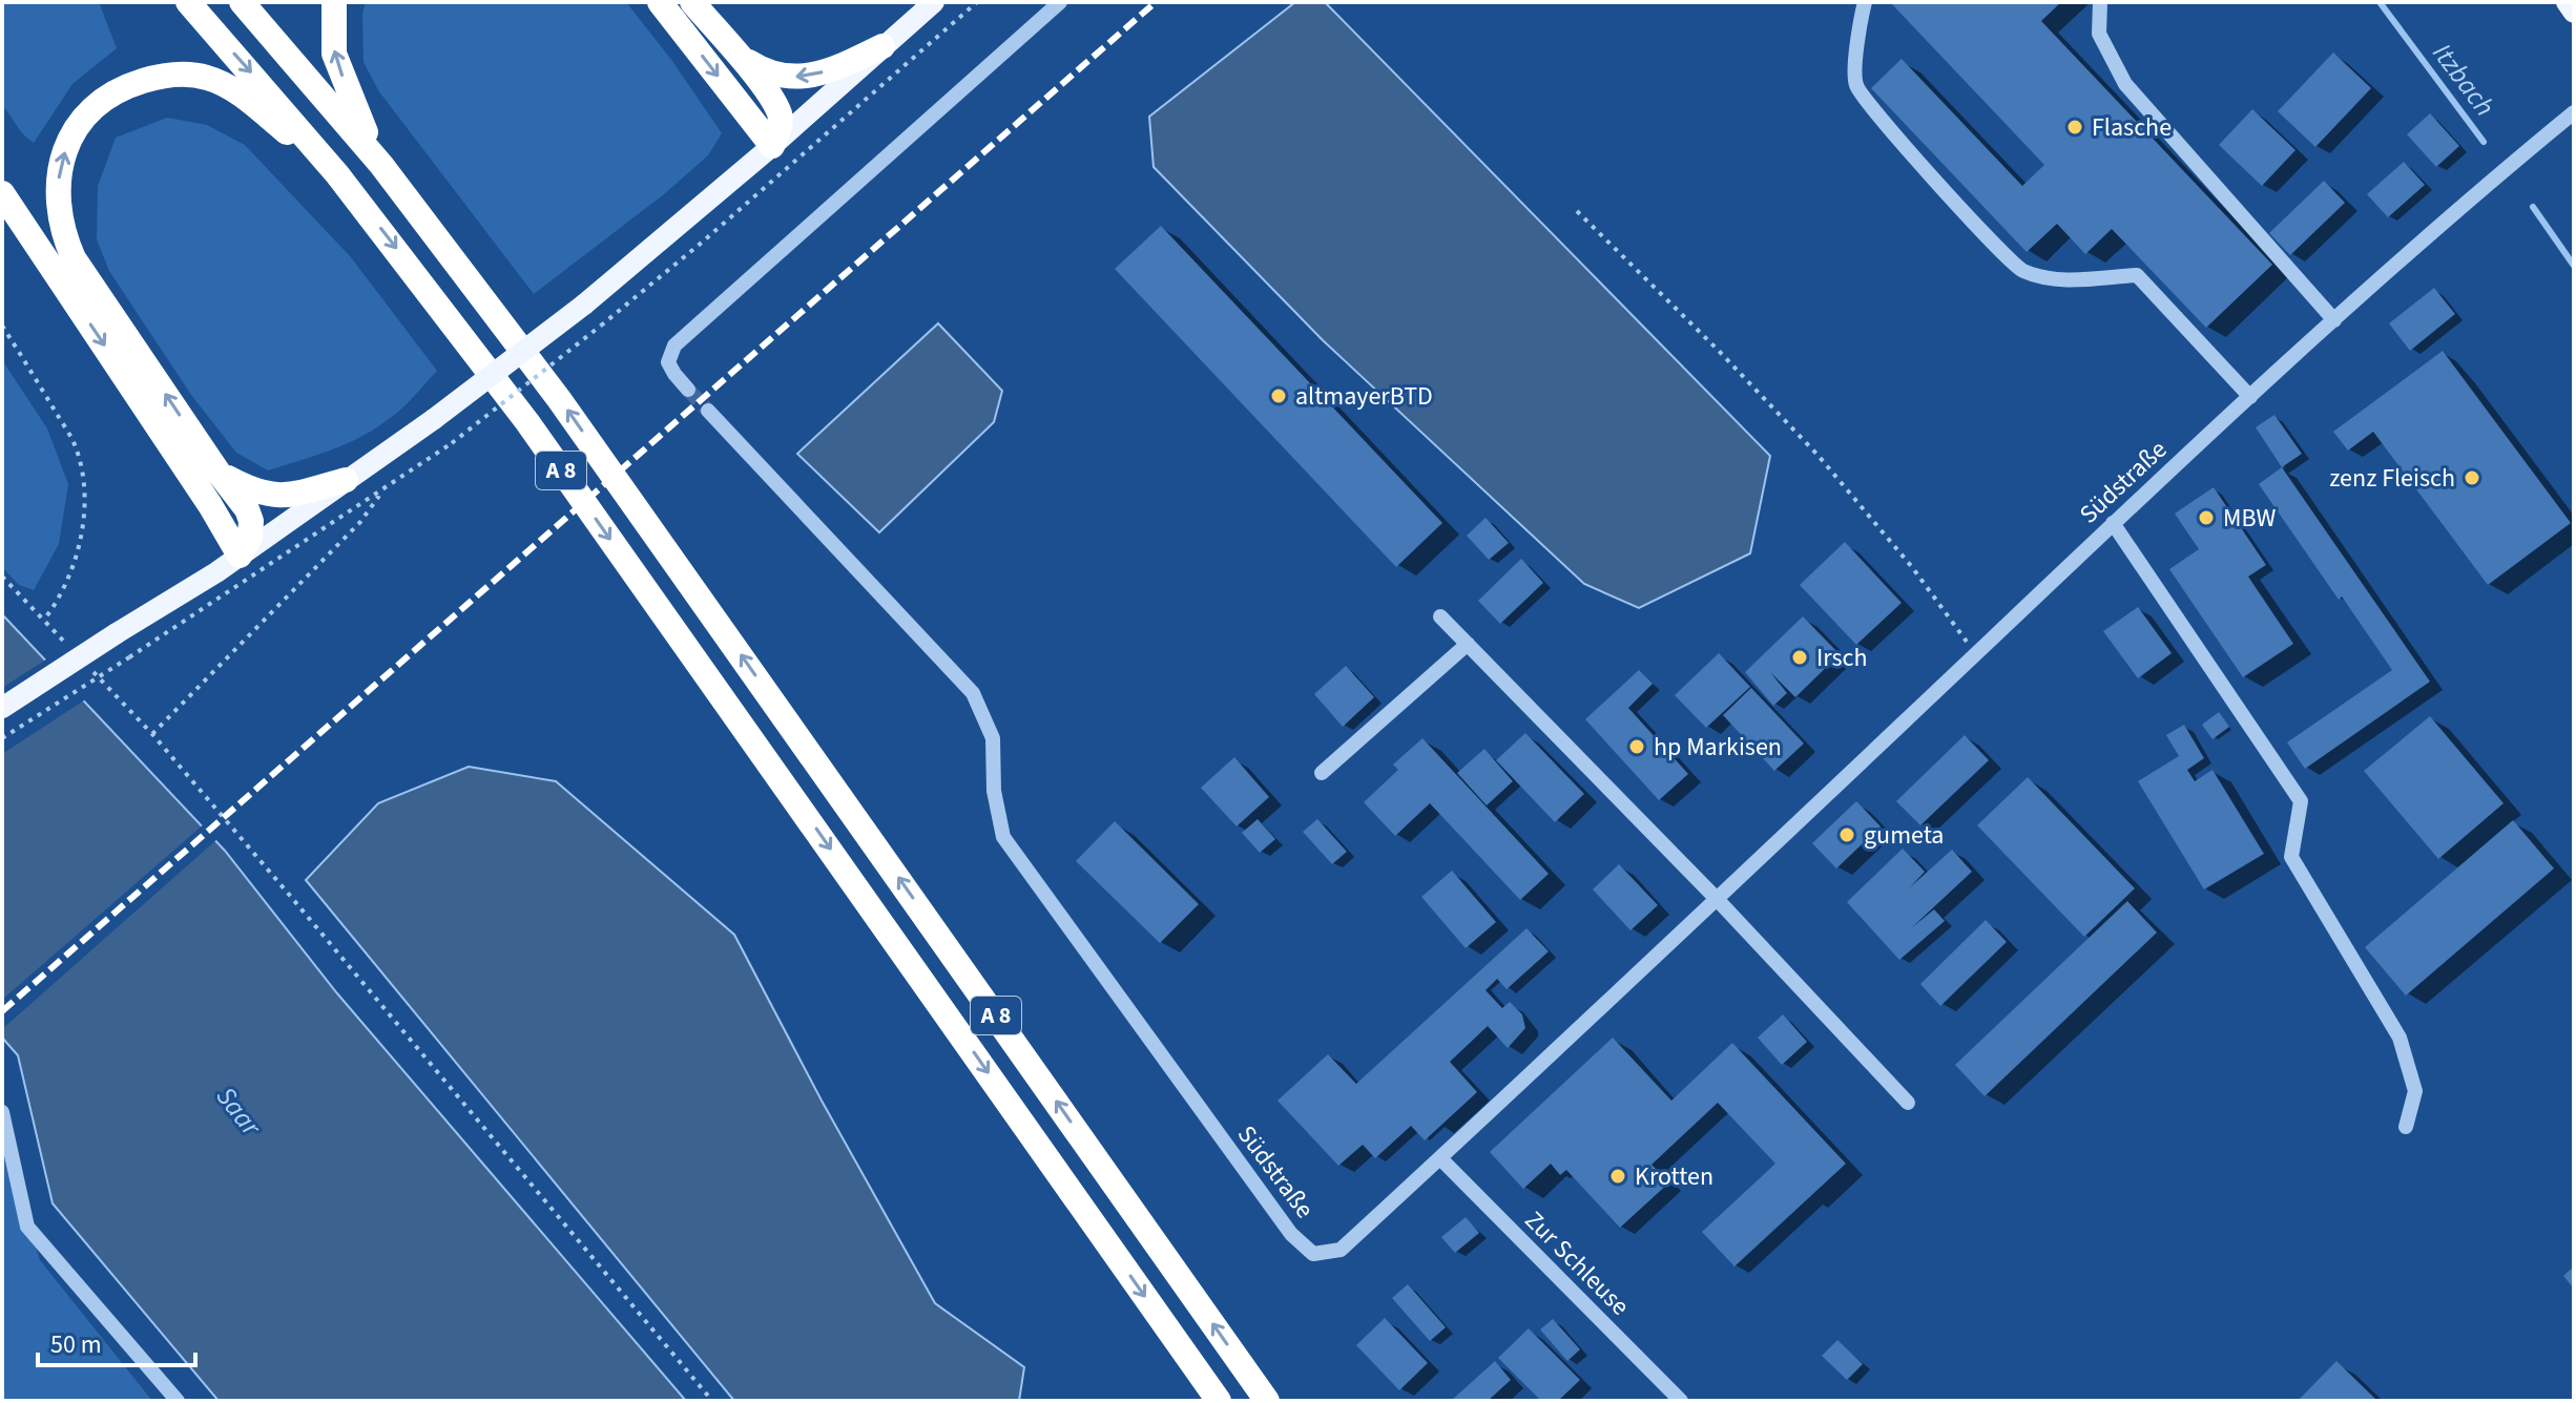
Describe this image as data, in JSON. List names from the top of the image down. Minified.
{"streets":{"highway":["A 8"],"street":["Südstraße","Zur Schleuse"]},"crossings":[["Südstraße","Zur Schleuse"]],"water":["Itzbach","Saar"],"places":["Flasche","altmayerBTD","zenz Fleisch","MBW","Irsch","hp Markisen","gumeta","Krotten"],"scale_bar":"50 m"}
